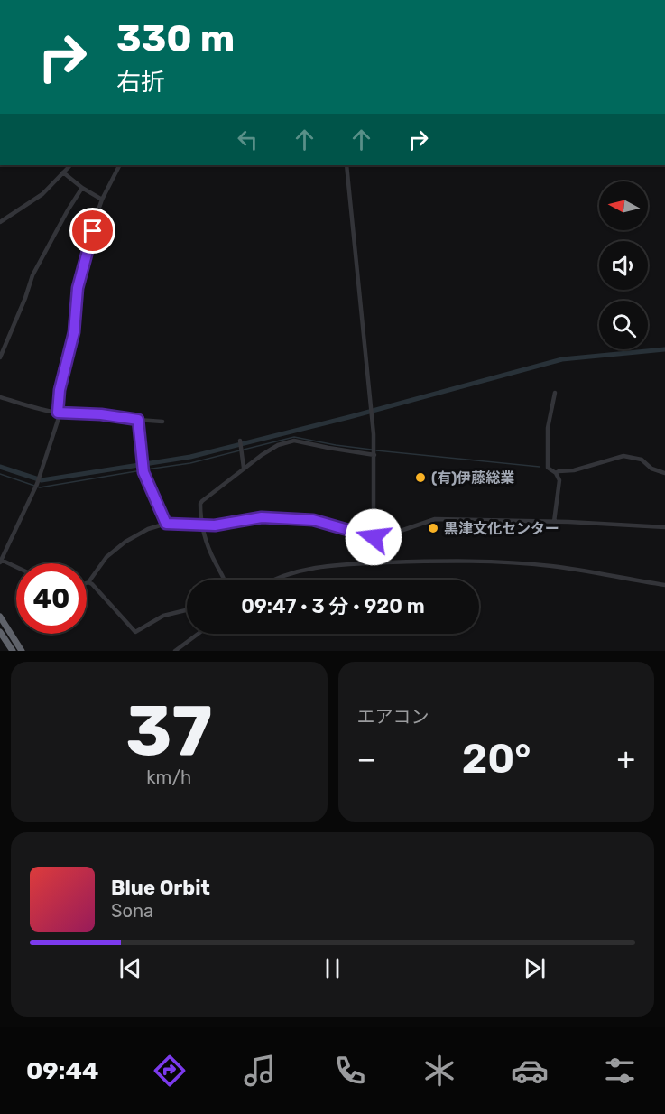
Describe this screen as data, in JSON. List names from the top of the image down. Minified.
{"places":["(有)伊藤総業","黒津文化センター"],"north":"left","page":{"turn":["330 m","右折"],"limit":"40","trip":"09:47 · 3 分 · 920 m","tile":[["37","km/h"],"エアコン"],"heat":["−","20°","+"],"song":["Blue Orbit","Sona"],"tabs":"09:44"}}
